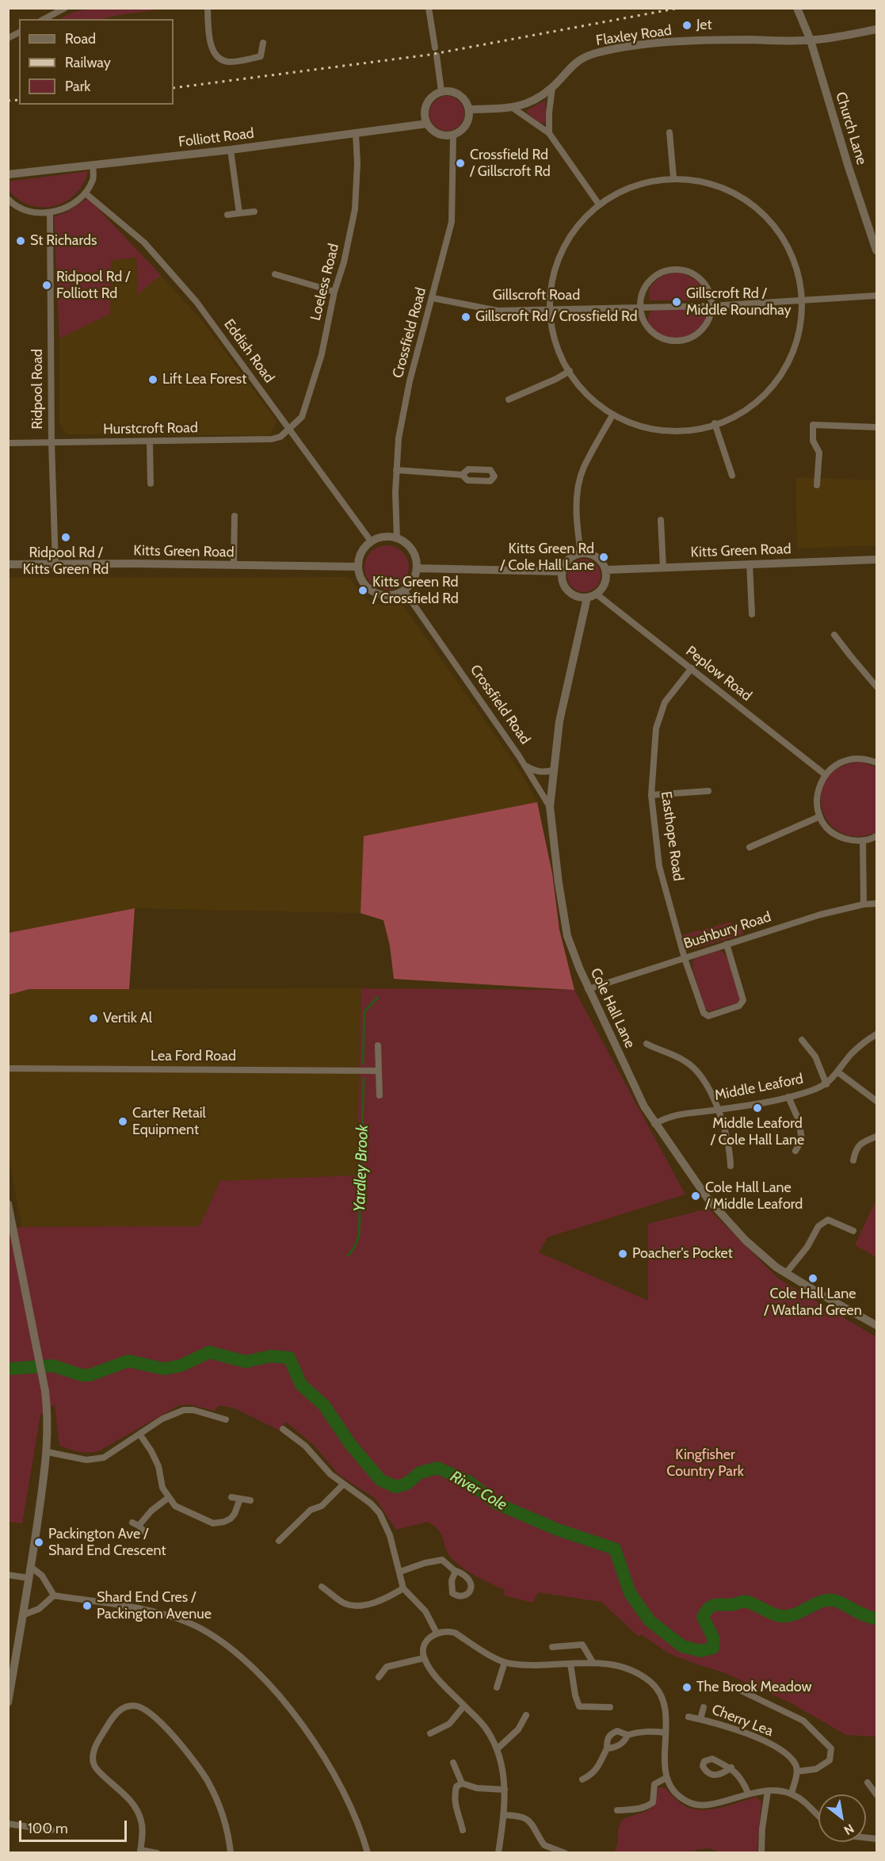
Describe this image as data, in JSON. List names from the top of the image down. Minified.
{"streets":{"street":["Flaxley Road","Church Lane","Folliott Road","Loeless Road","Gillscroft Road","Crossfield Road","Eddish Road","Ridpool Road","Hurstcroft Road","Kitts Green Road","Peplow Road","Easthope Road","Bushbury Road","Cole Hall Lane","Lea Ford Road","Middle Leaford","Cherry Lea"]},"crossings":[["Flaxley Road","Church Lane"],["Flaxley Road","Folliott Road"],["Flaxley Road","Crossfield Road"],["Folliott Road","Loeless Road"],["Folliott Road","Crossfield Road"],["Loeless Road","Eddish Road"],["Loeless Road","Hurstcroft Road"],["Gillscroft Road","Crossfield Road"],["Crossfield Road","Eddish Road"],["Crossfield Road","Kitts Green Road"],["Crossfield Road","Cole Hall Lane"],["Eddish Road","Hurstcroft Road"],["Eddish Road","Kitts Green Road"],["Ridpool Road","Hurstcroft Road"],["Ridpool Road","Kitts Green Road"],["Kitts Green Road","Peplow Road"],["Kitts Green Road","Cole Hall Lane"],["Peplow Road","Easthope Road"],["Peplow Road","Cole Hall Lane"],["Easthope Road","Bushbury Road"],["Bushbury Road","Cole Hall Lane"],["Cole Hall Lane","Middle Leaford"]],"water":["Yardley Brook","River Cole"],"parks":["Kingfisher Country Park"],"places":["Jet","Crossfield Rd / Gillscroft Rd","St Richards","Ridpool Rd / Folliott Rd","Gillscroft Rd / Middle Roundhay","Gillscroft Rd / Crossfield Rd","Lift Lea Forest","Ridpool Rd / Kitts Green Rd","Kitts Green Rd / Cole Hall Lane","Kitts Green Rd / Crossfield Rd","Vertik Al","Middle Leaford / Cole Hall Lane","Carter Retail Equipment","Cole Hall Lane / Middle Leaford","Poacher's Pocket","Cole Hall Lane / Watland Green","Packington Ave / Shard End Crescent","Shard End Cres / Packington Avenue","The Brook Meadow"],"legend":["Road","Railway","Park"],"scale_bar":"100 m","north":"bottom right"}
